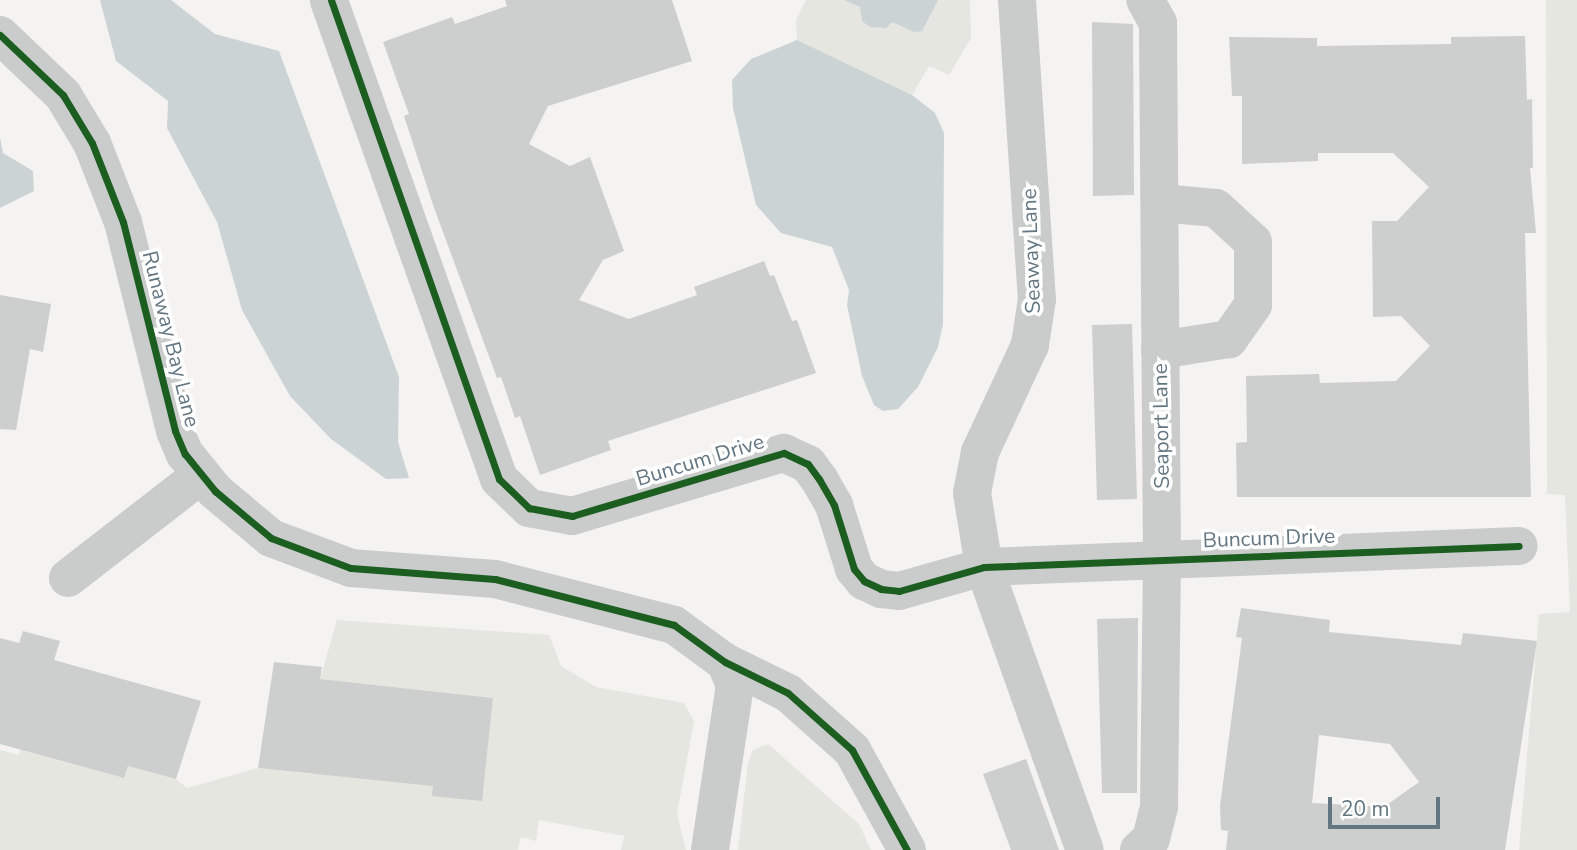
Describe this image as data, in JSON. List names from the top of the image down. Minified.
{"streets":{"street":["Seaway Lane","Runaway Bay Lane","Seaport Lane","Buncum Drive"]},"crossings":[["Seaway Lane","Buncum Drive"],["Seaport Lane","Buncum Drive"]],"scale_bar":"20 m"}
